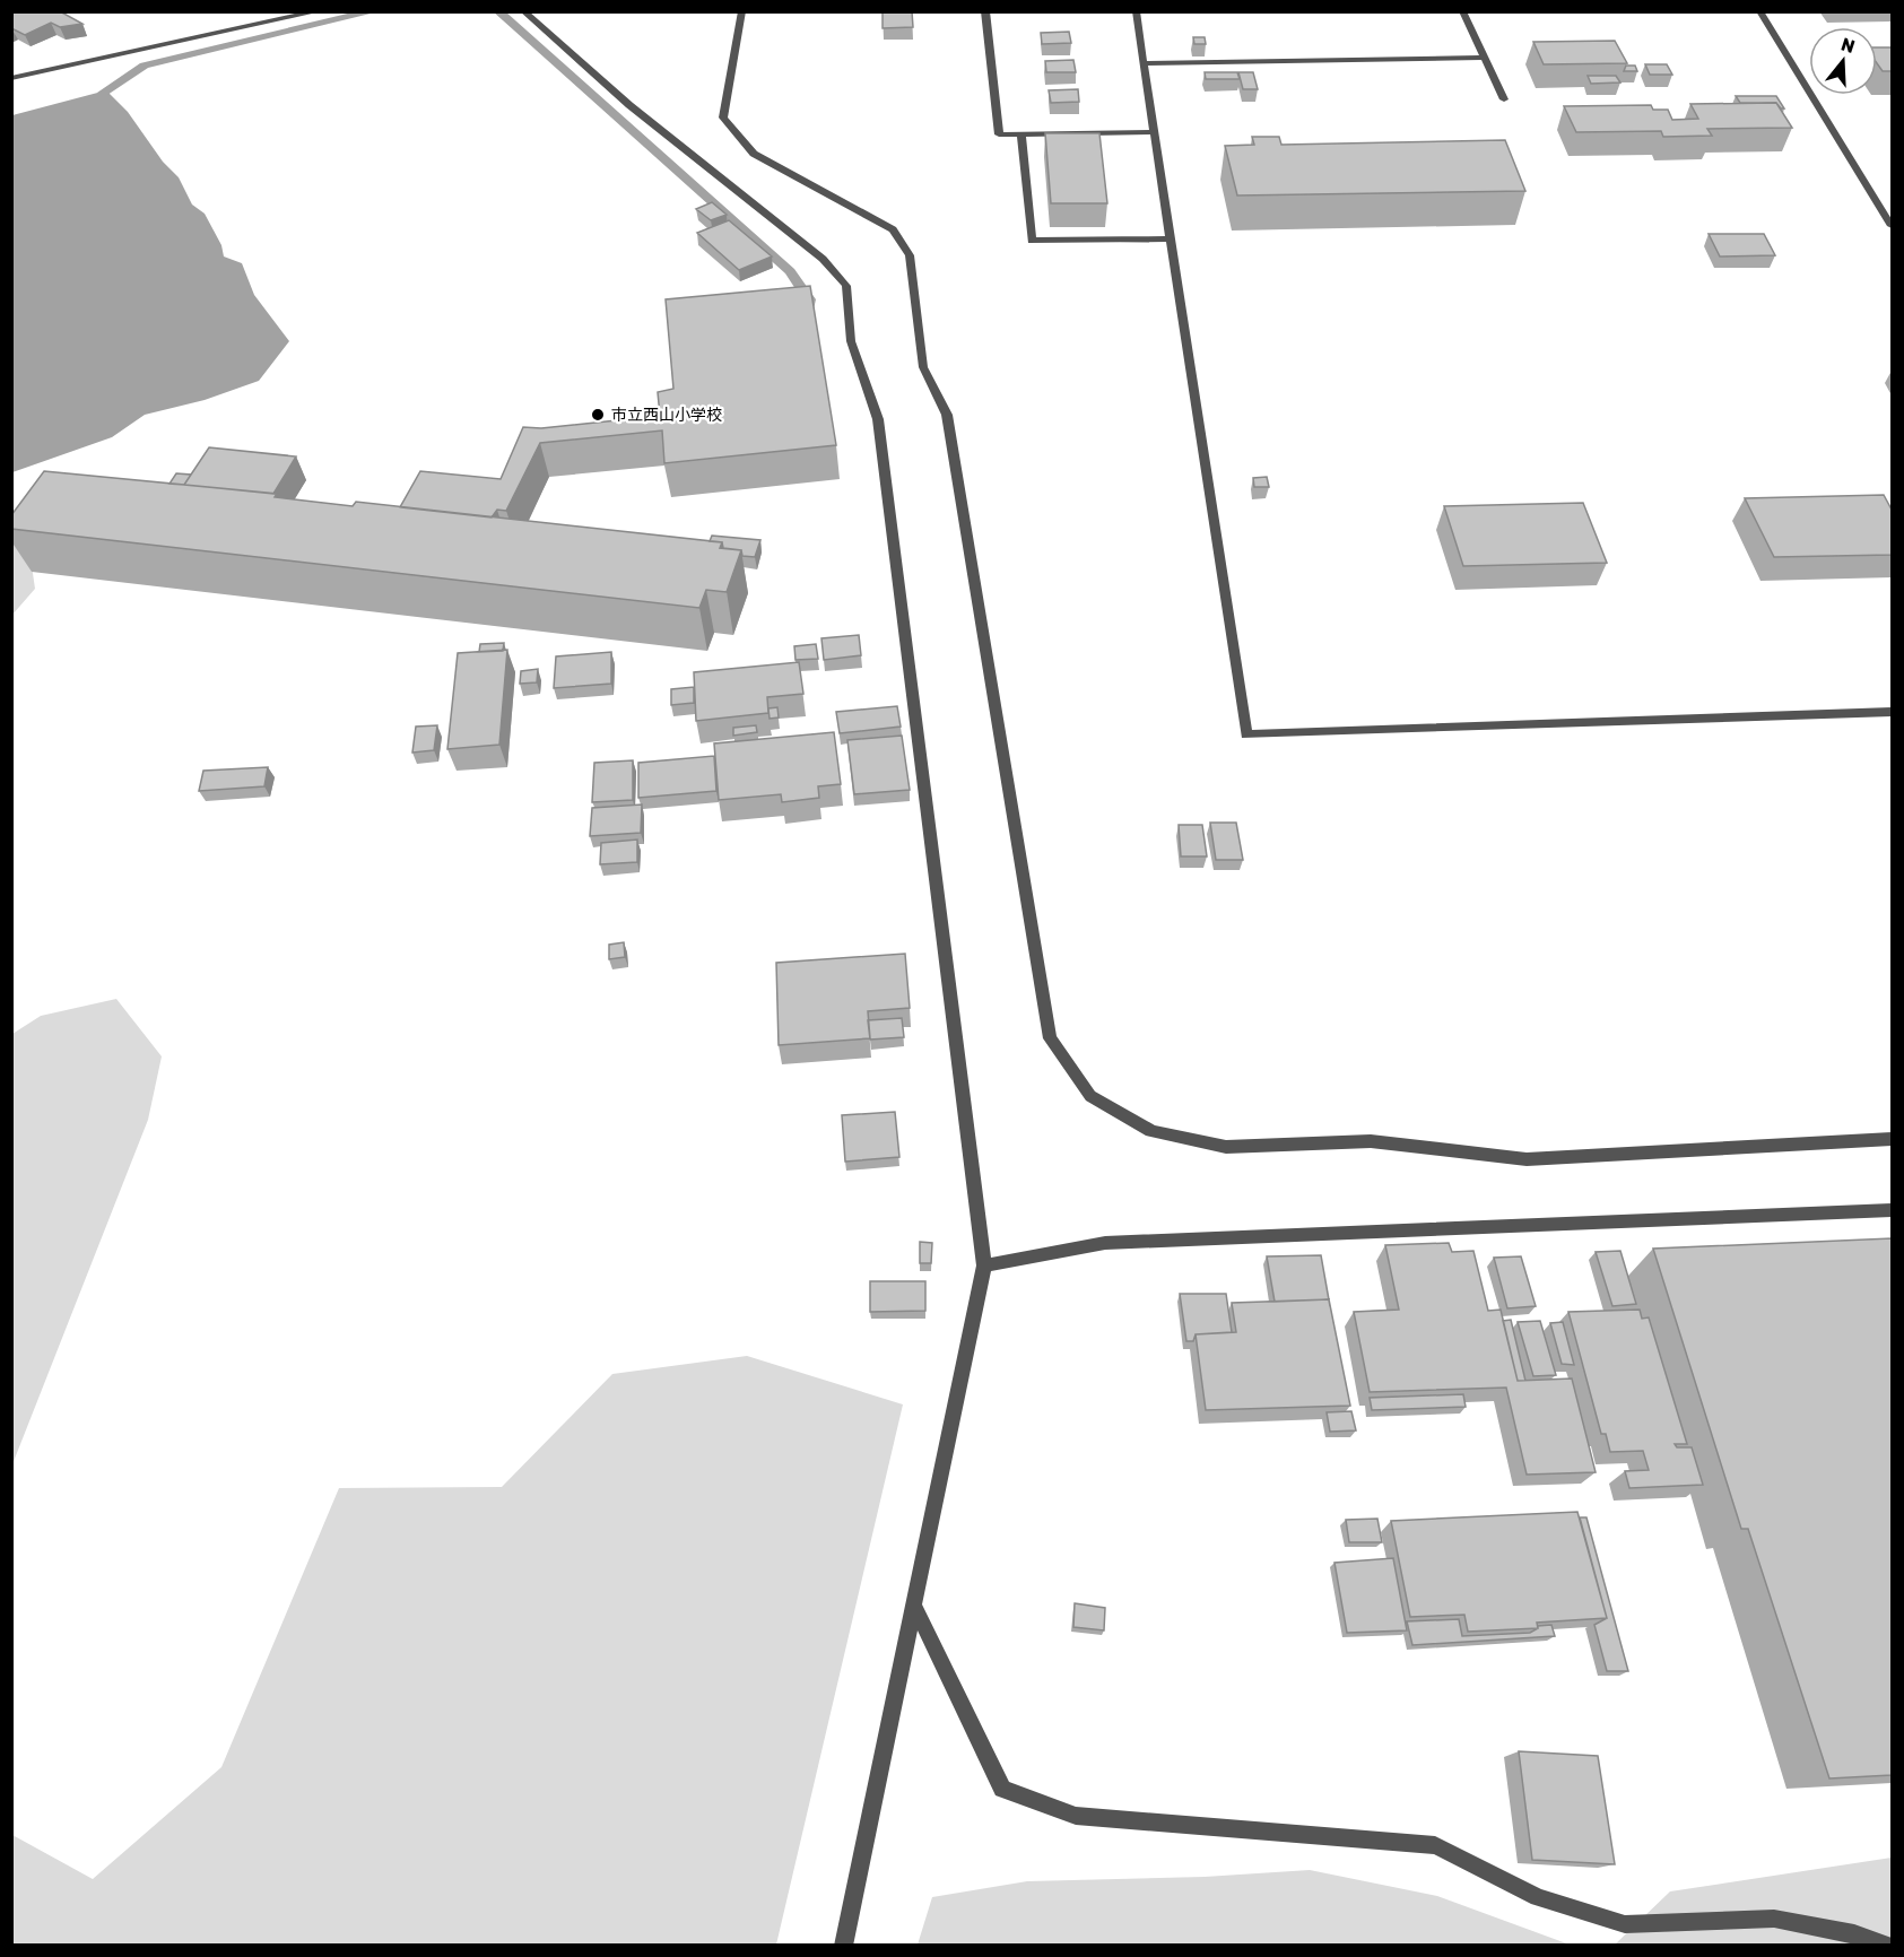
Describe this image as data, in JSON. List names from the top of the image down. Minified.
{"places":["市立西山小学校"],"north":"top"}
